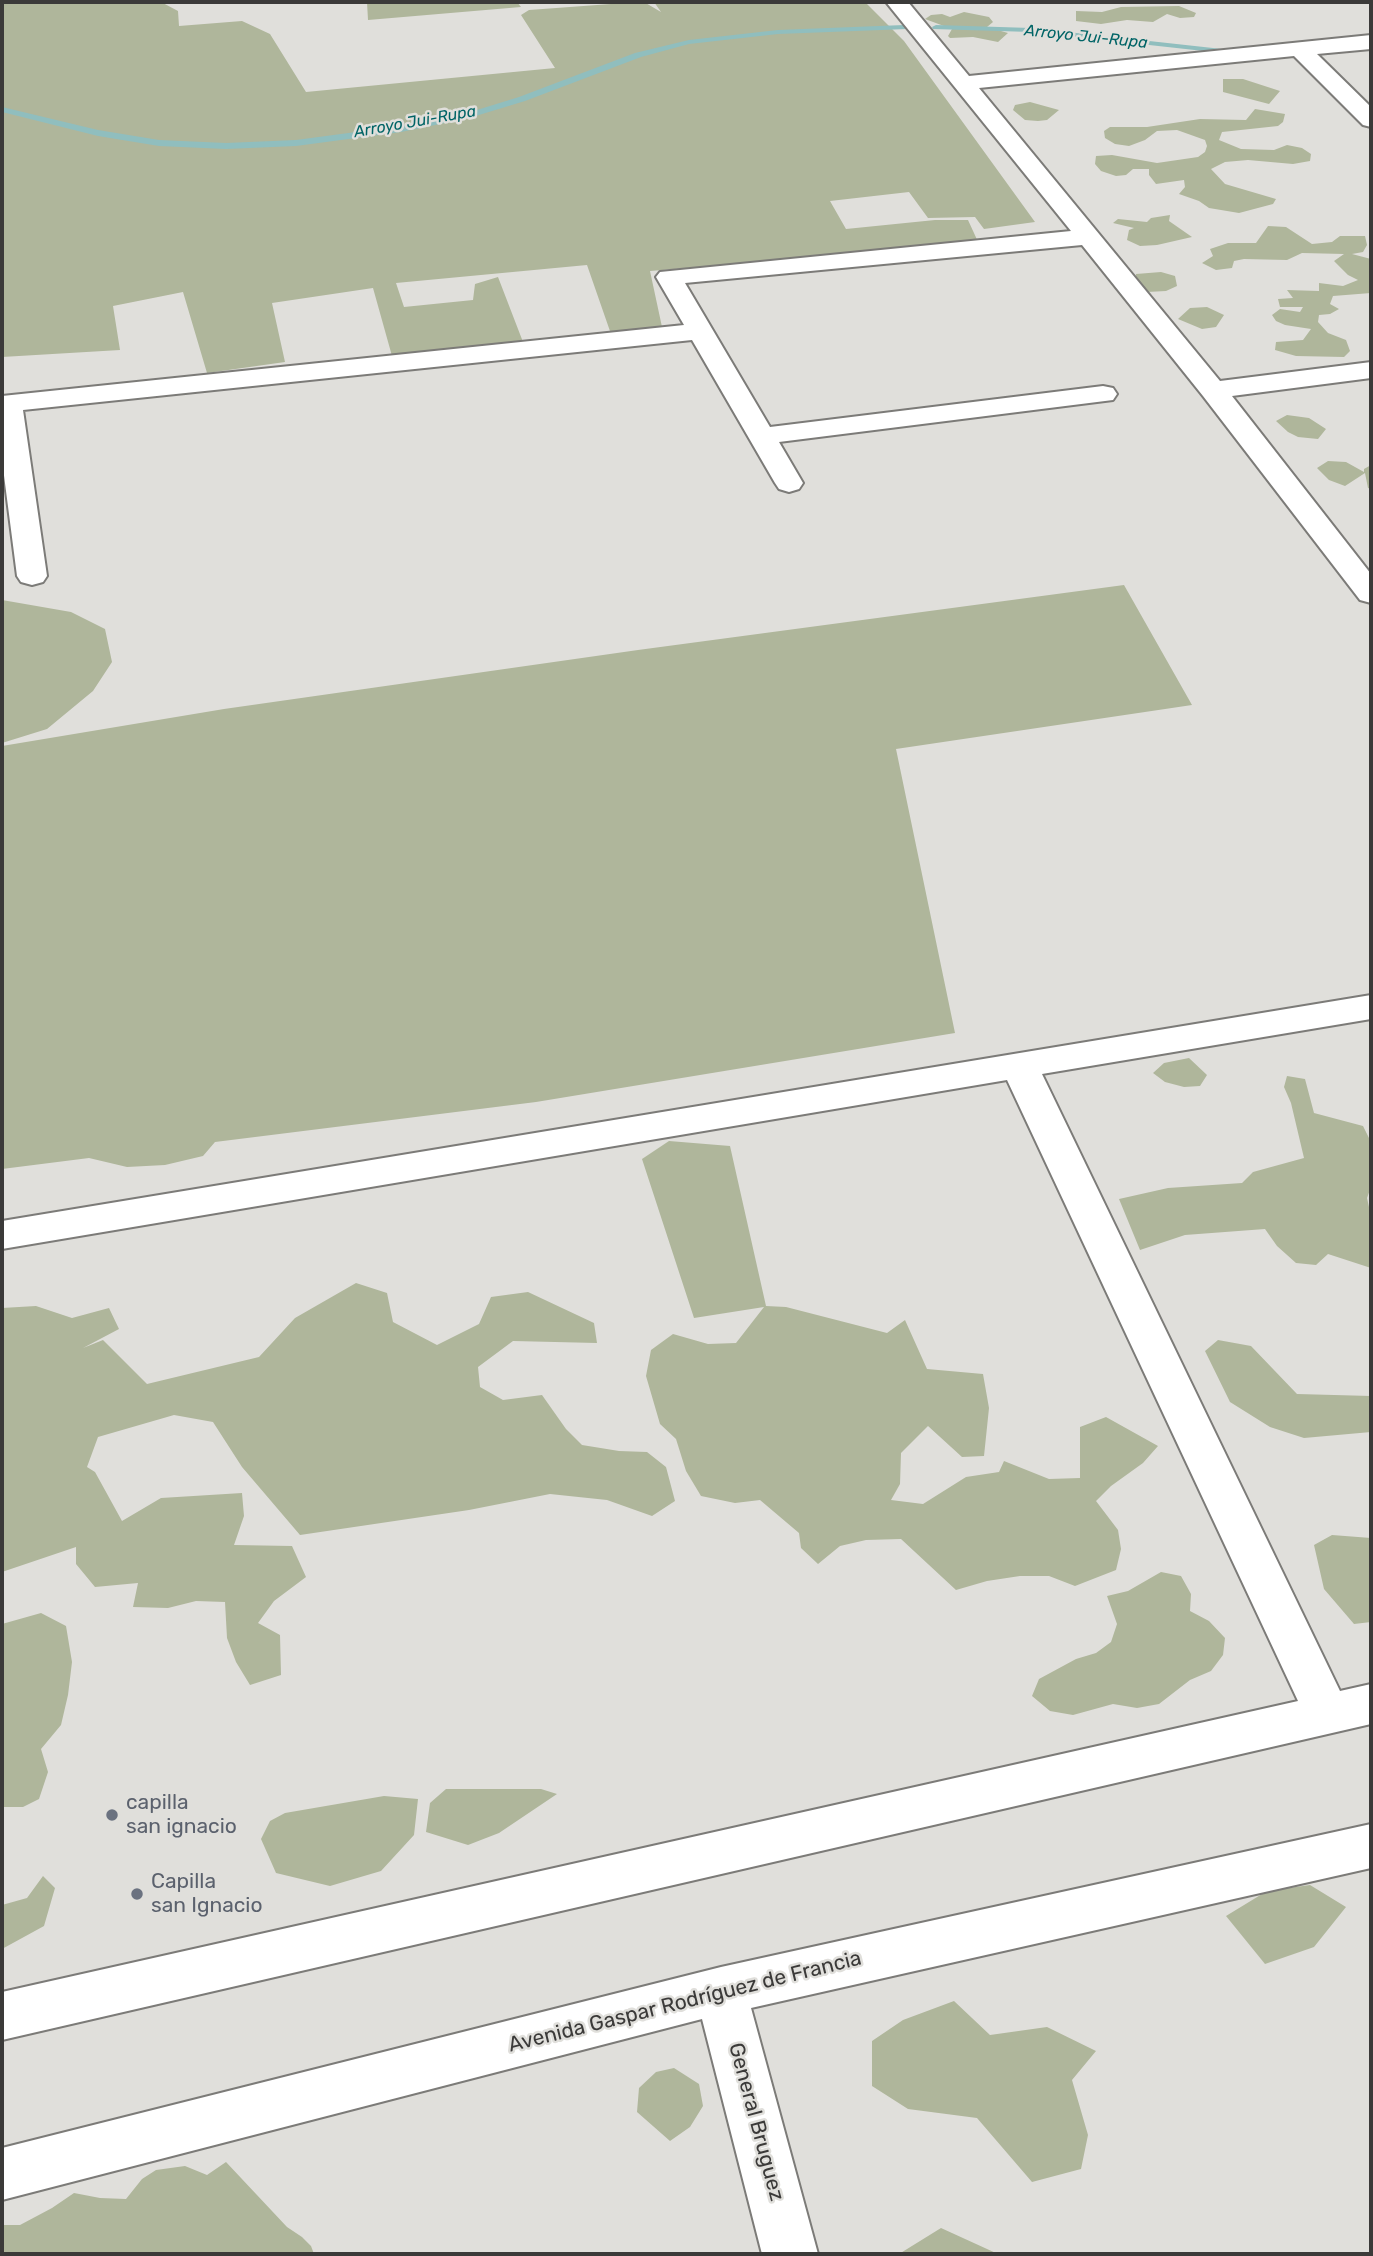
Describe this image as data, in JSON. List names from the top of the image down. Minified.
{"streets":{"street":["Avenida Gaspar Rodríguez de Francia","General Bruguez"]},"crossings":[["Avenida Gaspar Rodríguez de Francia","General Bruguez"]],"water":["Arroyo Jui-Rupa"],"places":["capilla san ignacio","Capilla san Ignacio"]}
